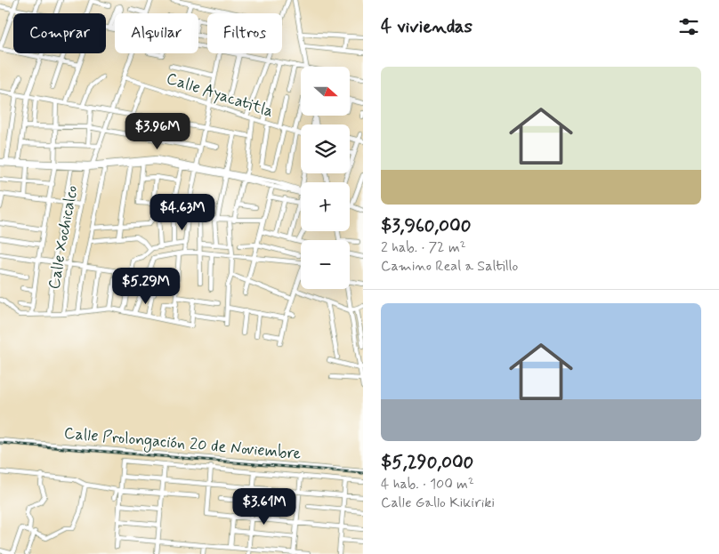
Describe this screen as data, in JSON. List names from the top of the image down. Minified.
{"streets":{"street":["Calle Ayacatitla","Calle Xochicalco","Calle Prolongación 20 de Noviembre"]},"crossings":[["Calle Ayacatitla","Calle Xochicalco"]],"north":"right","page":{"heading":"4 viviendas","chip":["Comprar","Alquilar","Filtros"],"list":[{"name":"$3,960,000","note":"2 hab. · 72 m² · Camino Real a Saltillo"},{"name":"$5,290,000","note":"4 hab. · 100 m² · Calle Gallo Kikiriki"}],"map_buttons":["+","−"],"price":["$3.96M","$4.63M","$5.29M","$3.61M"]}}
